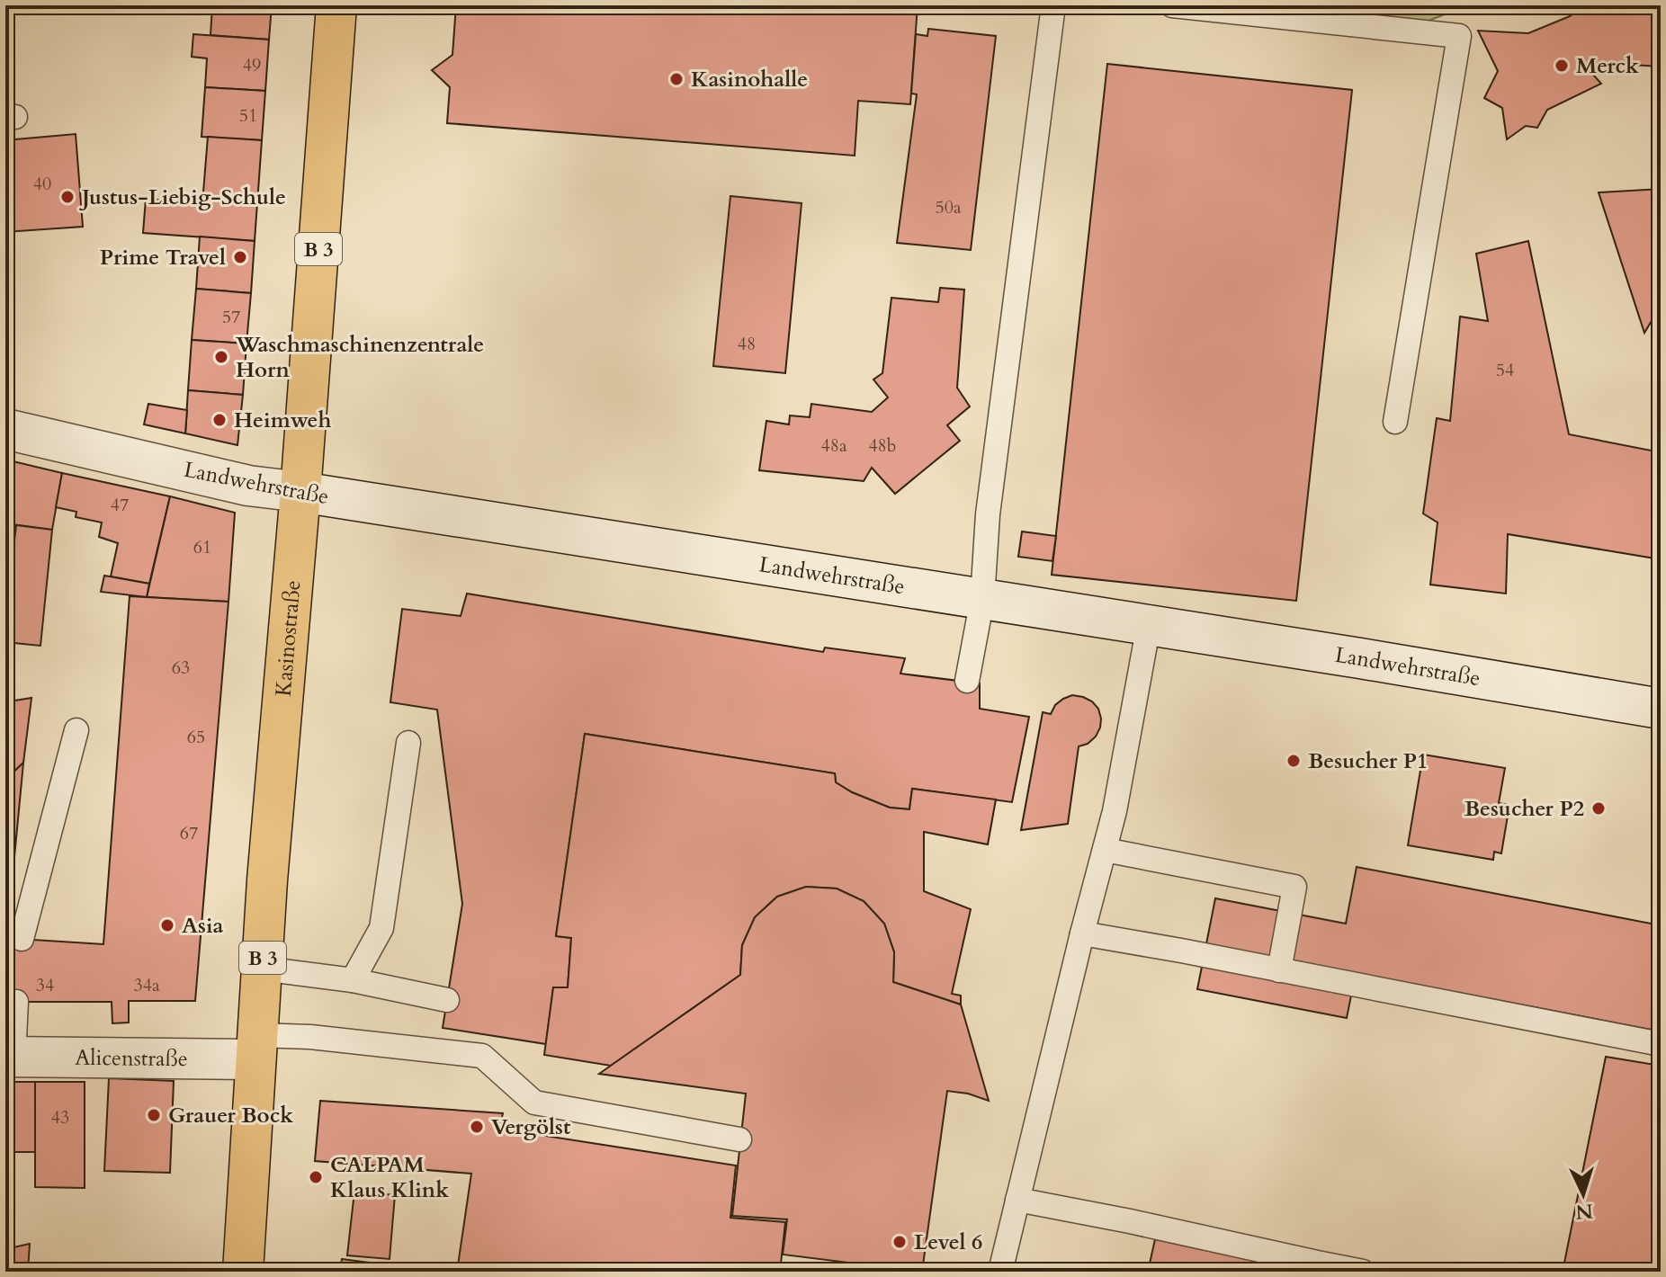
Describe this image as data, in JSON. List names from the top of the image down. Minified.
{"streets":{"main road":["B 3","Kasinostraße"],"street":["Landwehrstraße","Alicenstraße"]},"crossings":[["Landwehrstraße","Kasinostraße"],["Kasinostraße","Alicenstraße"]],"places":["Merck","Kasinohalle","Justus-Liebig-Schule","Prime Travel","Waschmaschinenzentrale Horn","Heimweh","Besucher P1","Besucher P2","Asia","Grauer Bock","Vergölst","CALPAM Klaus Klink","Level 6"],"house_numbers":["49","51","40","50a","57","48","54","48a","48b","47","61","63","65","67","34","34a","43"],"north":"bottom"}
